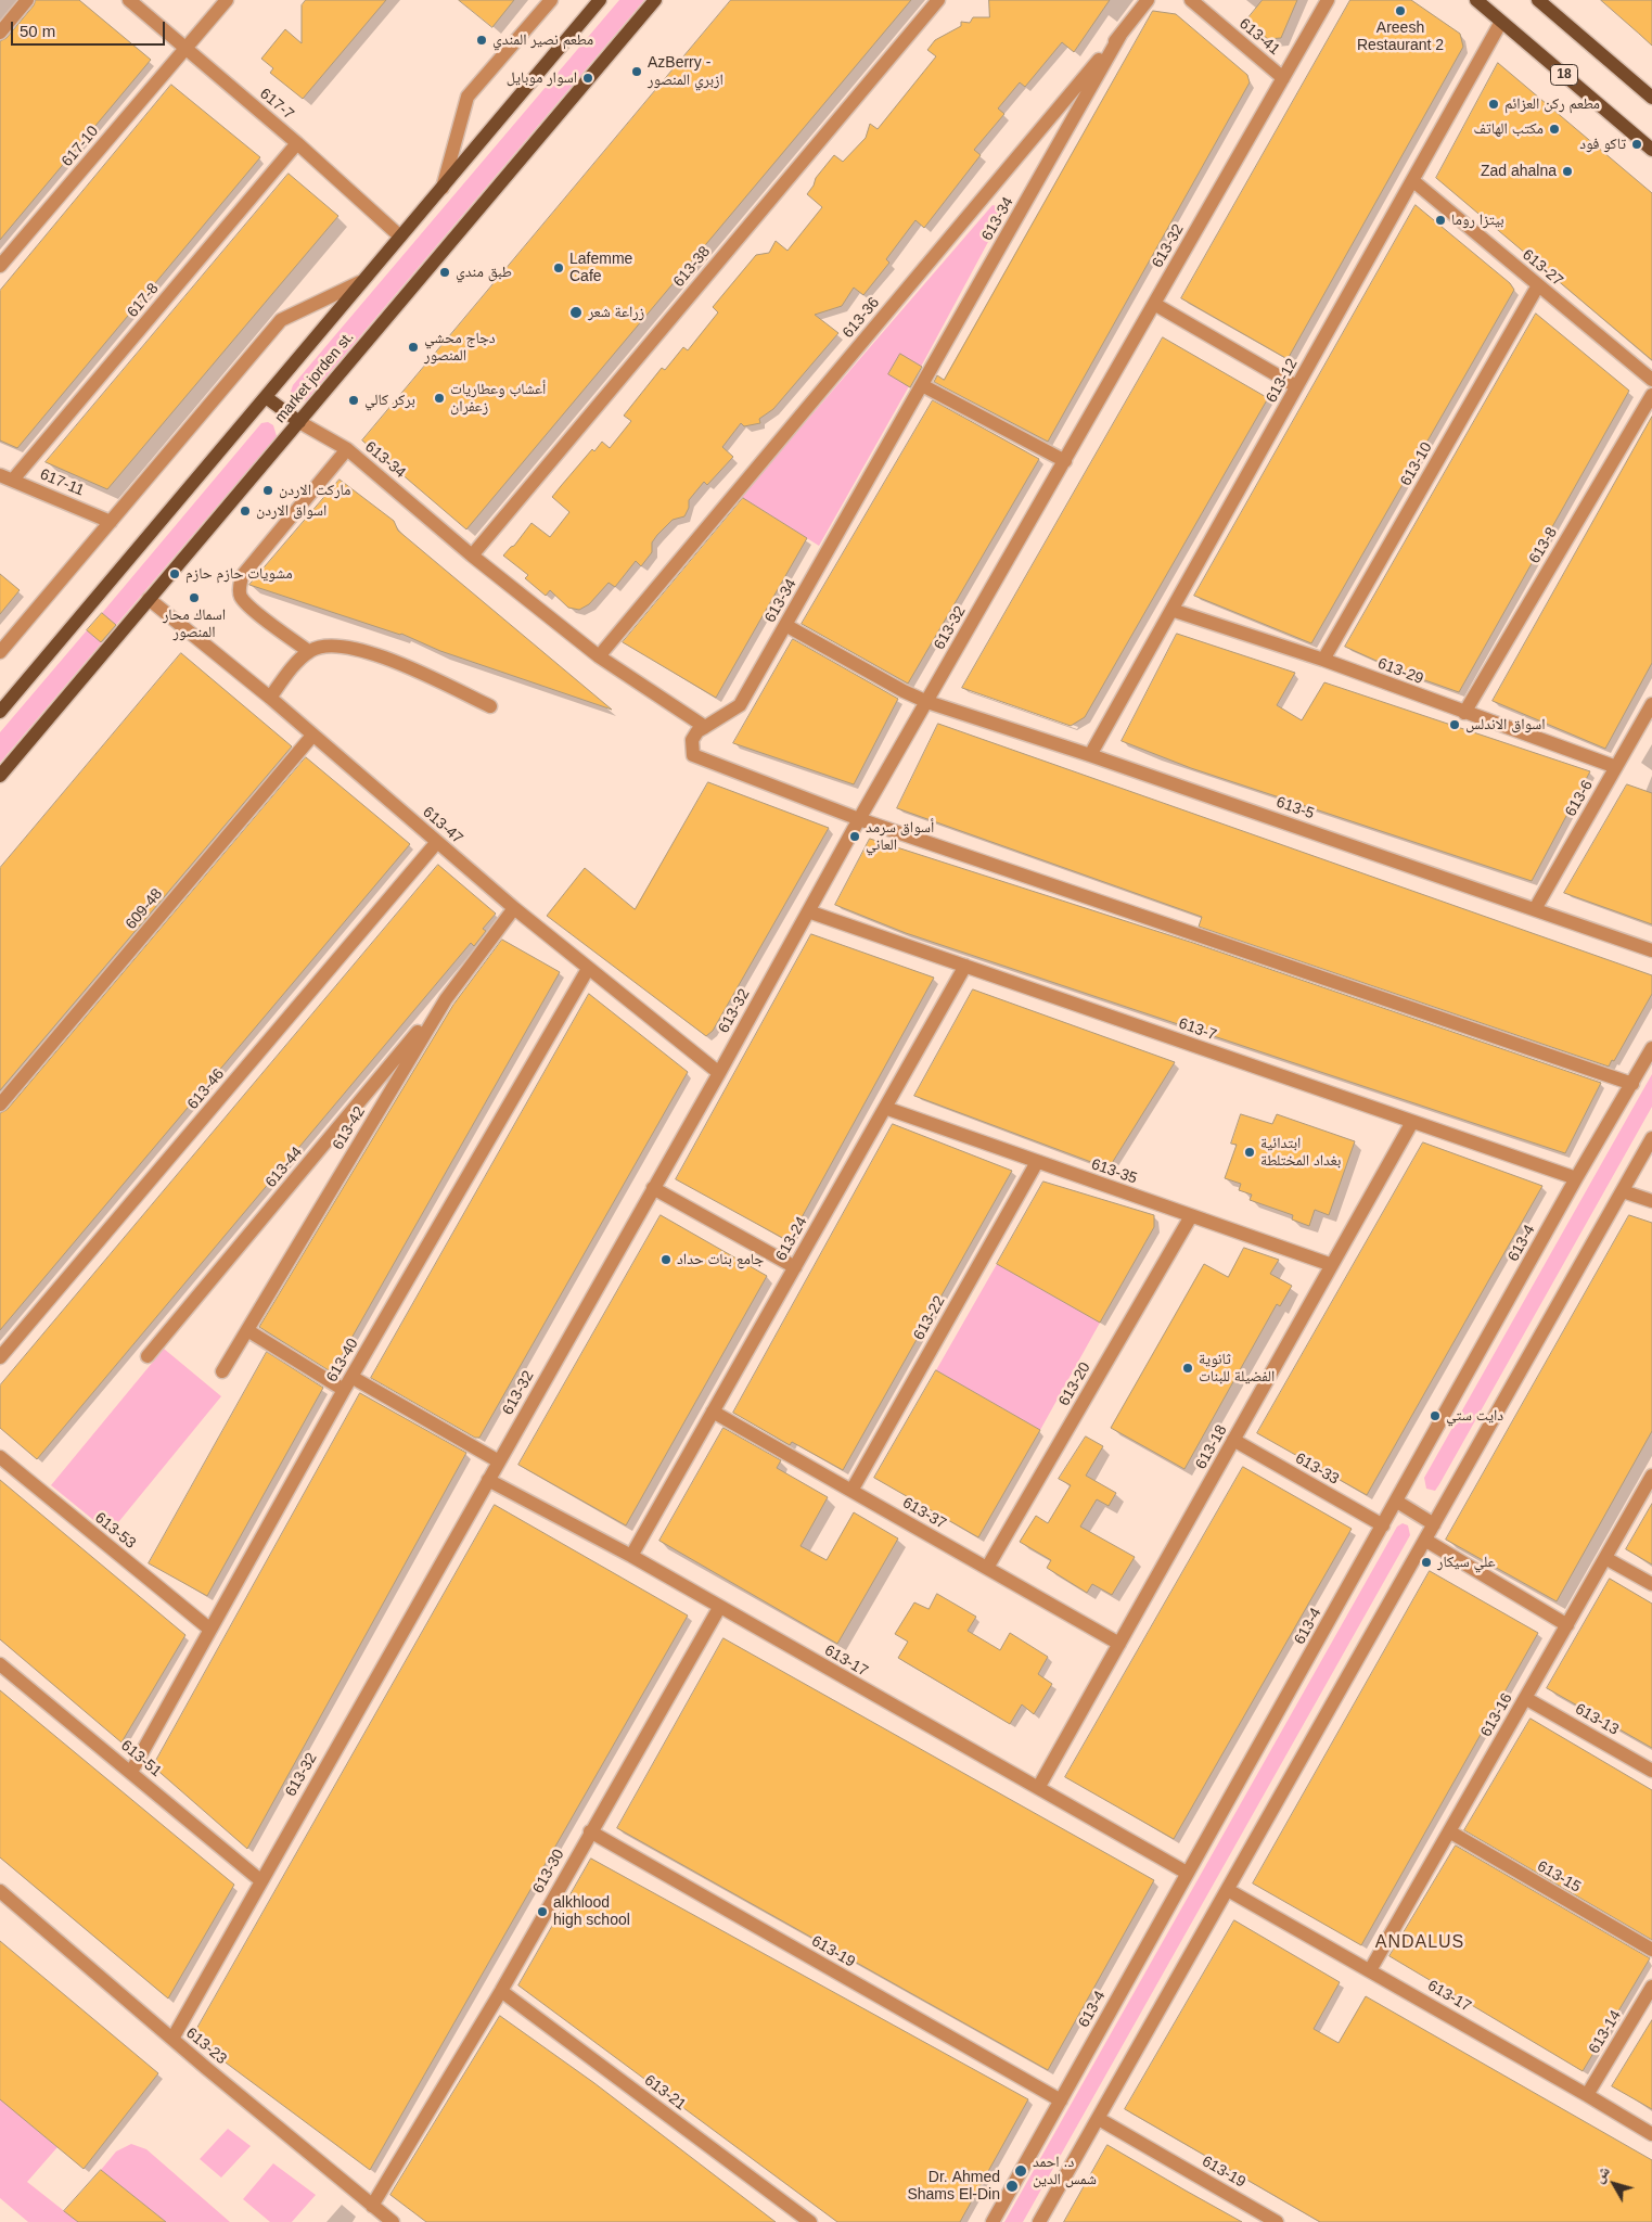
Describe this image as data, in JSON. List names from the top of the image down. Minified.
{"streets":{"main road":["18","market jorden st."],"street":["613-41","617-7","617-10","613-34","613-32","613-38","613-27","617-8","613-36","613-12","613-10","617-11","613-8","613-29","613-6","613-5","613-47","609-48","613-7","613-46","613-42","613-44","613-35","613-24","613-4","613-22","613-40","613-20","613-18","613-33","613-37","613-53","613-17","613-16","613-13","613-51","613-30","613-15","613-19","613-14","613-23","613-21"]},"crossings":[["613-41","613-32"],["18","613-12"],["617-7","617-10"],["617-7","617-8"],["617-7","market jorden st."],["613-34","613-38"],["613-34","613-36"],["613-34","market jorden st."],["613-34","613-5"],["613-32","613-5"],["613-32","613-47"],["613-32","613-7"],["613-32","613-17"],["613-32","613-51"],["613-32","613-23"],["613-27","613-12"],["613-27","613-10"],["617-8","617-11"],["market jorden st.","613-47"],["613-12","613-29"],["613-12","613-5"],["613-10","613-29"],["613-8","613-29"],["613-29","613-6"],["613-6","613-5"],["613-47","609-48"],["613-47","613-46"],["613-47","613-42"],["613-47","613-40"],["613-7","613-24"],["613-7","613-4"],["613-7","613-18"],["613-42","613-44"],["613-35","613-24"],["613-35","613-22"],["613-35","613-20"],["613-35","613-18"],["613-24","613-37"],["613-24","613-17"],["613-4","613-33"],["613-4","613-17"],["613-4","613-19"],["613-22","613-37"],["613-40","613-53"],["613-40","613-51"],["613-20","613-37"],["613-18","613-33"],["613-18","613-37"],["613-18","613-17"],["613-17","613-16"],["613-17","613-30"],["613-17","613-14"],["613-16","613-13"],["613-16","613-15"],["613-30","613-19"],["613-30","613-23"],["613-30","613-21"]],"districts":["ANDALUS"],"places":["Areesh Restaurant 2","مطعم نصير المندي","AzBerry - ازبري المنصور","اسوار موبايل","مطعم ركن العزائم","مكتب الهاتف","تاكو فود","Zad ahalna","بيتزا روما","Lafemme Cafe","طبق مندي","زراعة شعر","دجاج محشي المنصور","أعشاب وعطاريات زعفران","بركر كالي","ماركت الاردن","اسواق الاردن","مشويات حازم حازم","اسماك محار المنصور","اسواق الاندلس","أسواق سرمد العاني","ابتدائية بغداد المختلطة","جامع بنات حداد","ثانوية الفضيلة للبنات","دايت ستي","علي سيكار","alkhlood high school","د. احمد شمس الدين","Dr. Ahmed Shams El-Din"],"scale_bar":"50 m","north":"top left"}
